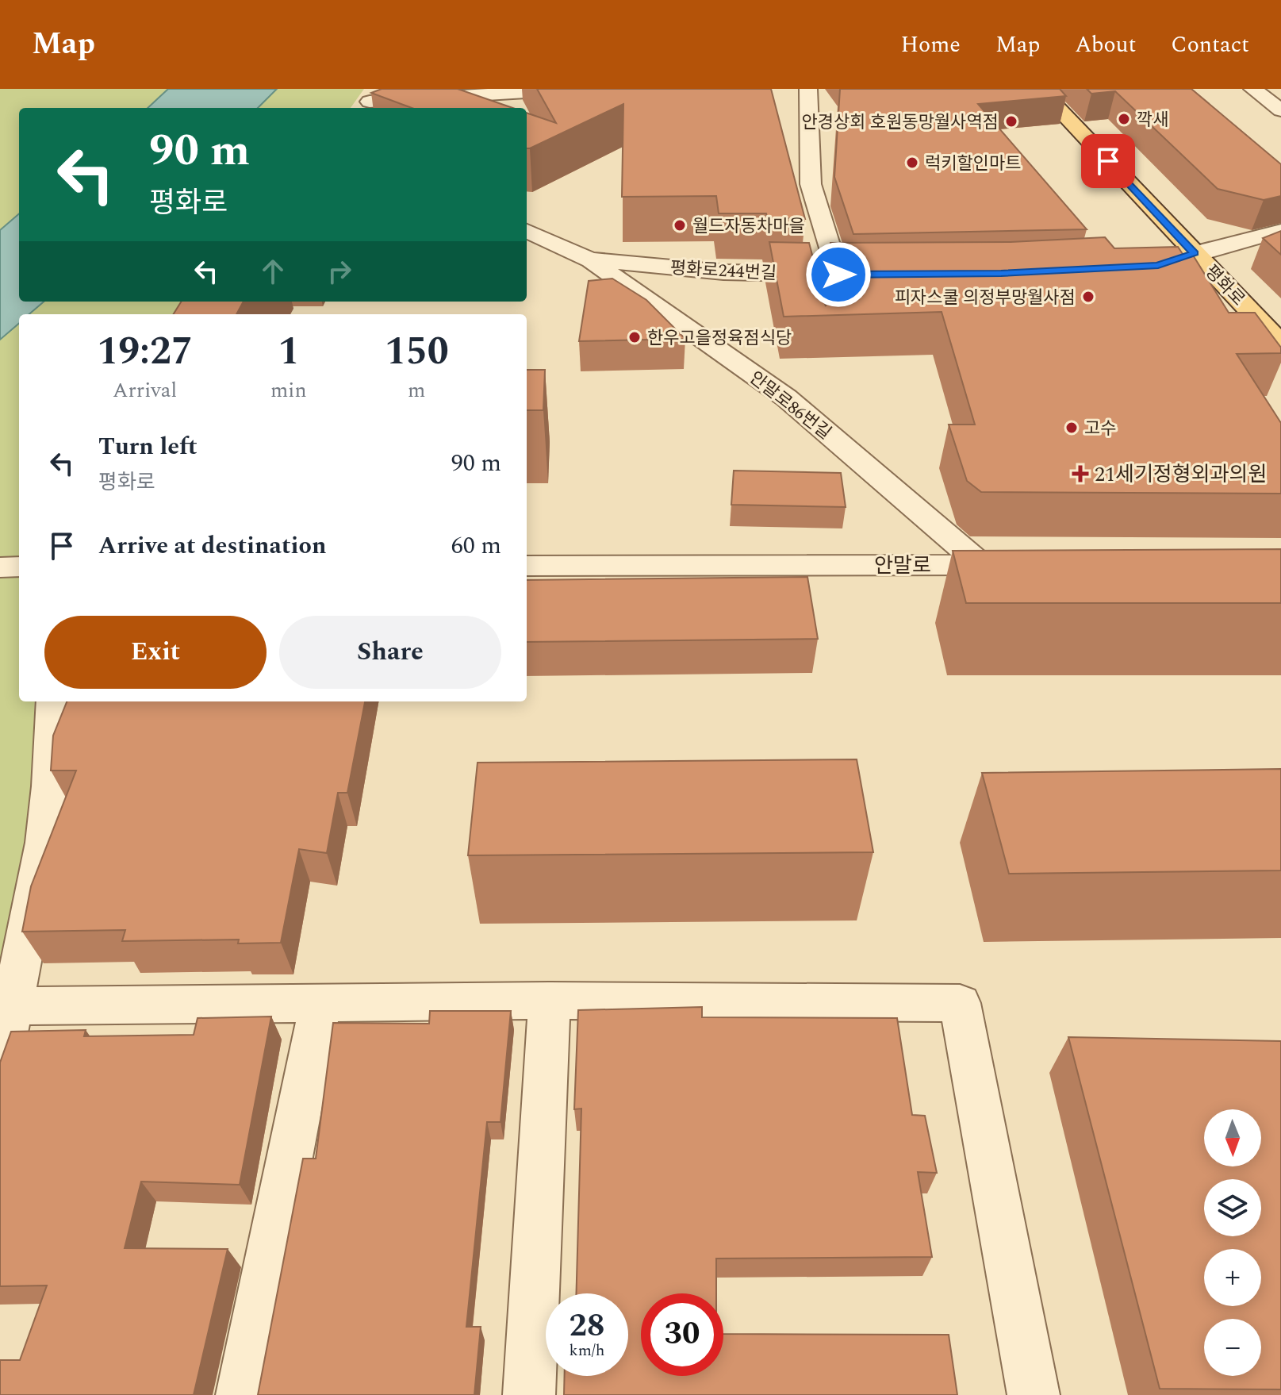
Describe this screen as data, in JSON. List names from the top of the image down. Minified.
{"streets":{"main road":["평화로"],"street":["평화로244번길","안말로86번길","안말로"]},"crossings":[["평화로244번길","안말로86번길"],["안말로86번길","안말로"]],"places":{"other":["깍새","안경상회 호원동망월사역점","럭키할인마트","월드자동차마을","피자스쿨 의정부망월사점","한우고을정육점식당","고수"],"health":["21세기정형외과의원"]},"north":"bottom","page":{"header":"Map","nav":["Home","Map","About","Contact"],"turn":["90 m","평화로"],"eta":["19:27","Arrival","1","min","150","m"],"list":[{"name":"Turn left","note":"평화로","value":"90 m"},{"name":"Arrive at destination","value":"60 m"}],"buttons":["Exit","Share"],"map_buttons":["+","−"],"speed":"28 km/h","limit":"30"}}
